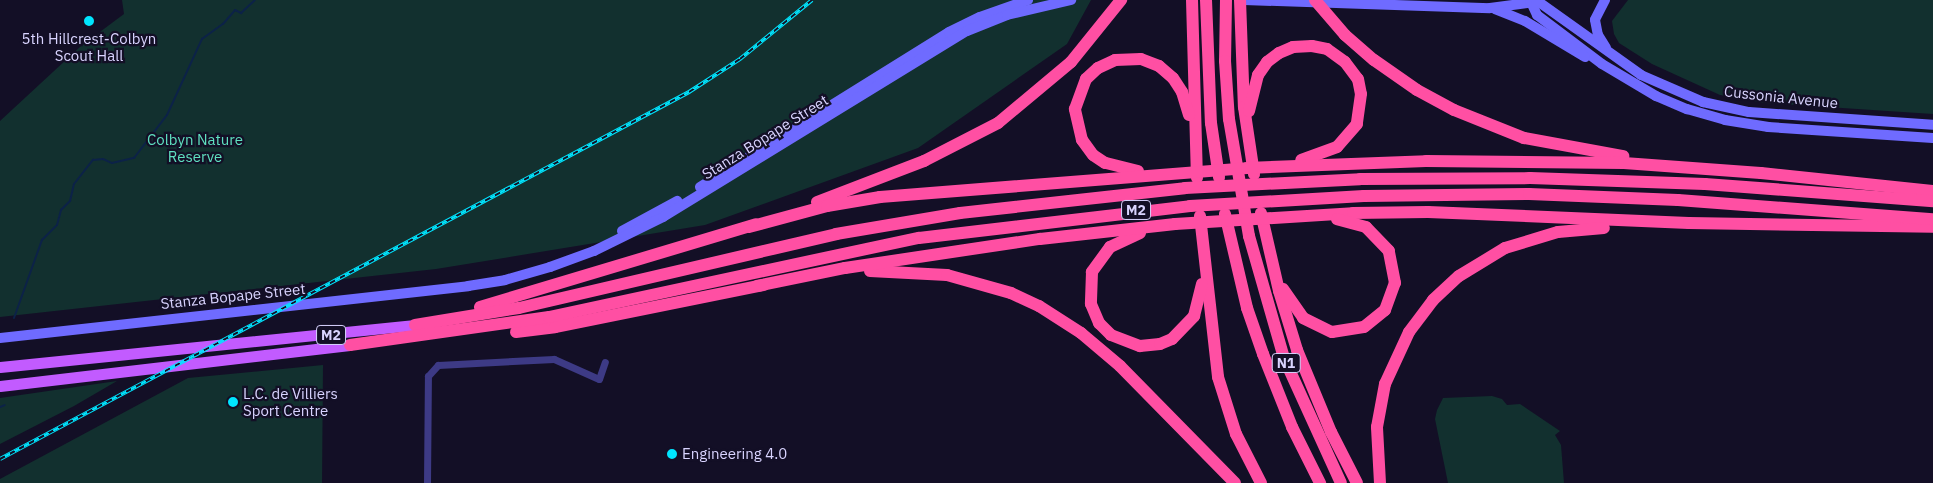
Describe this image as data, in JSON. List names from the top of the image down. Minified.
{"streets":{"highway":["M2","N1"],"main road":["Cussonia Avenue","Stanza Bopape Street"]},"parks":["Colbyn Nature Reserve"],"places":["5th Hillcrest-Colbyn Scout Hall","L.C. de Villiers Sport Centre","Engineering 4.0"]}
